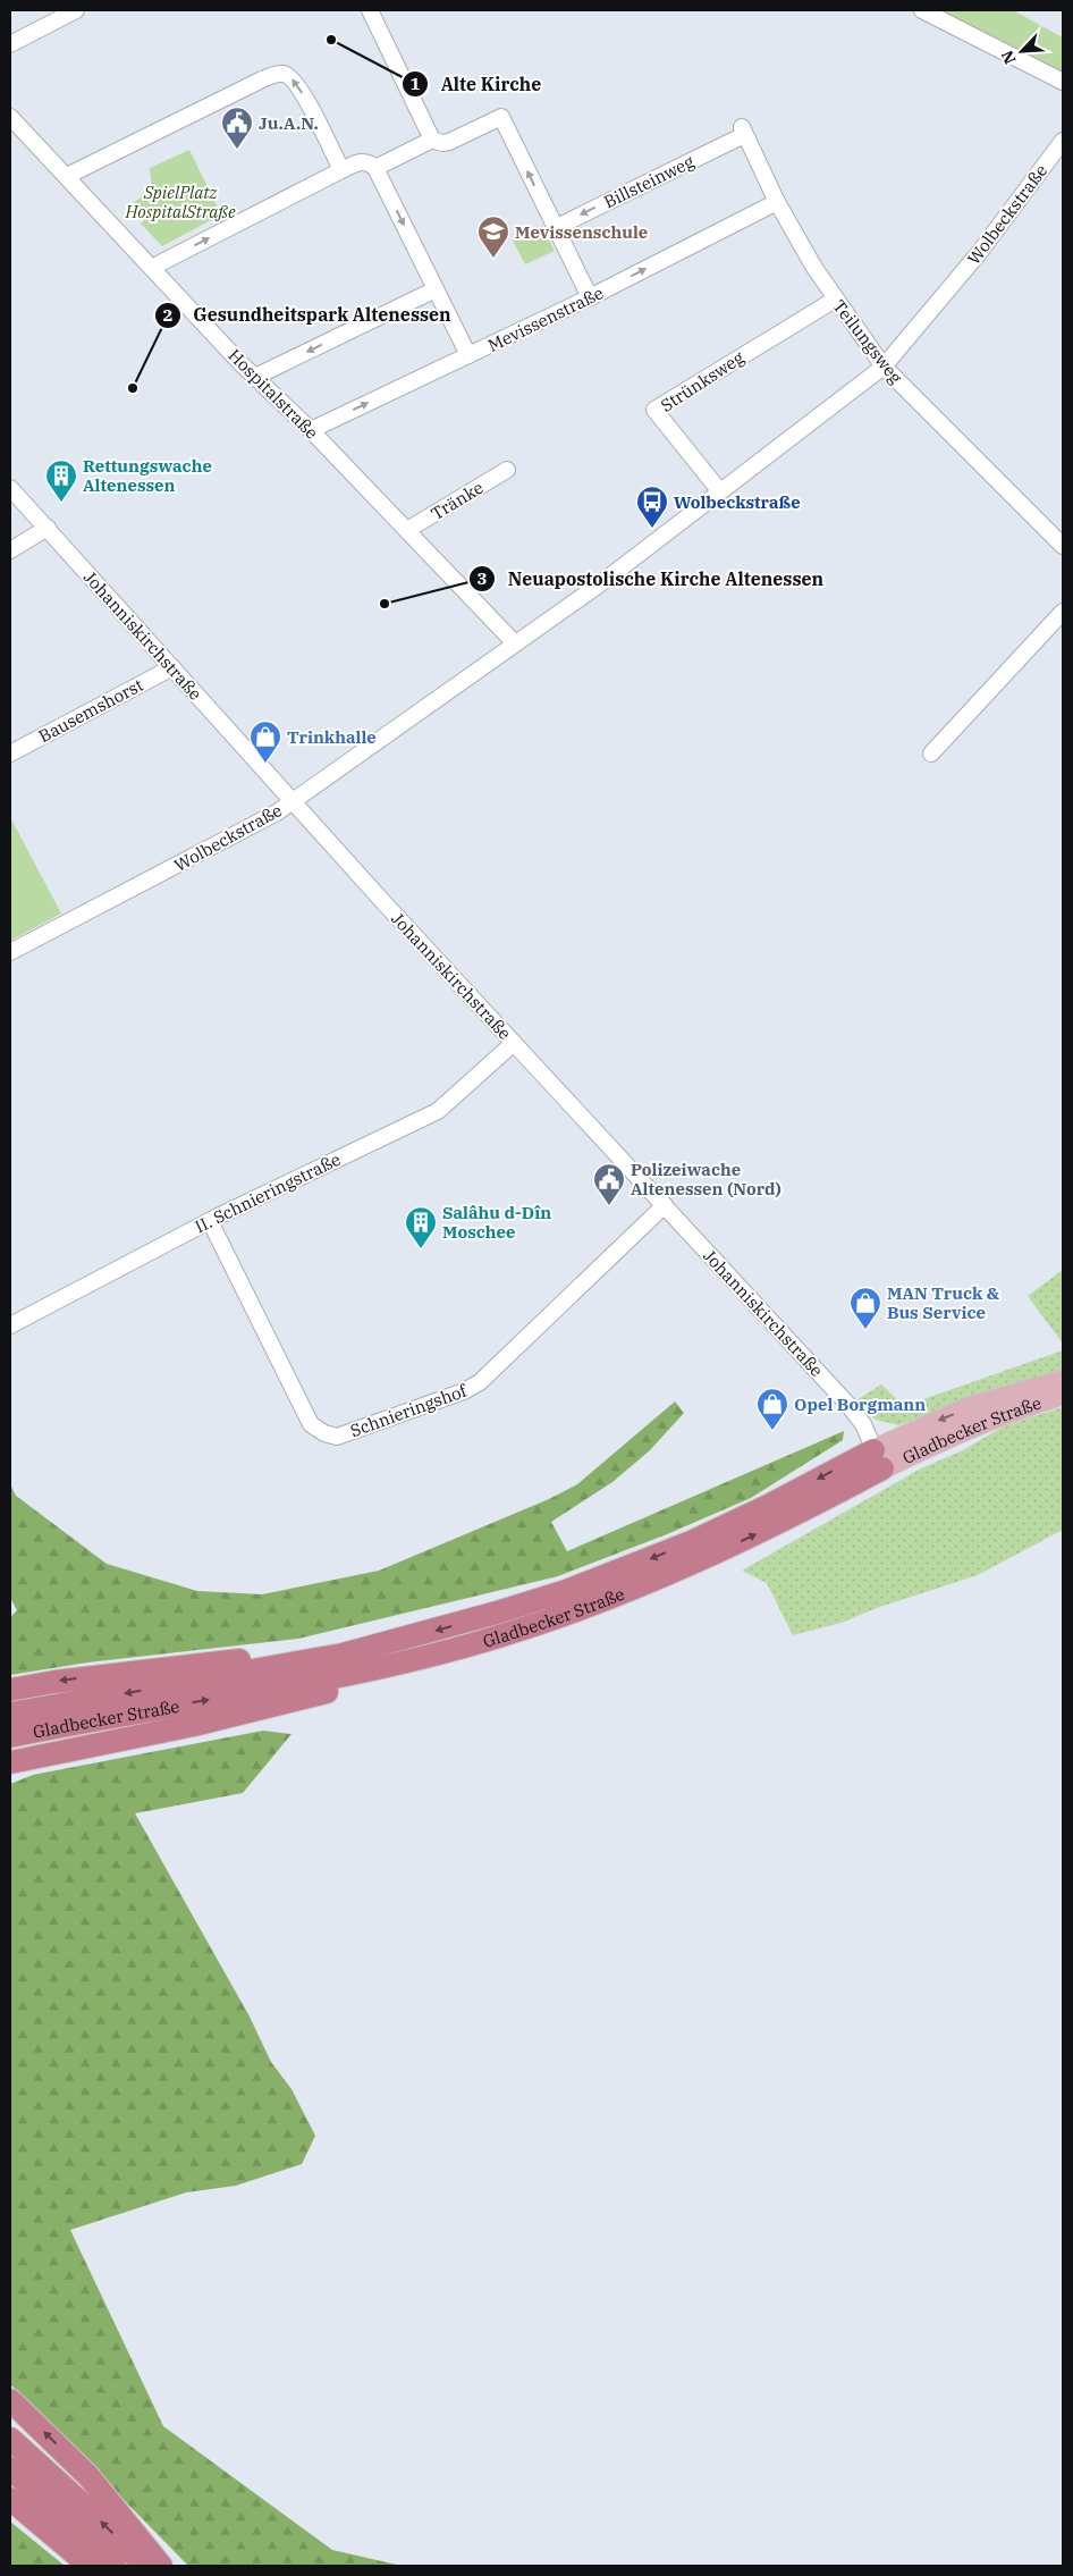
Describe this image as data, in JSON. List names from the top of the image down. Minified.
{"streets":{"highway":["Gladbecker Straße"],"street":["Billsteinweg","Wolbeckstraße","Mevissenstraße","Teilungsweg","Strünksweg","Hospitalstraße","Tränke","Johanniskirchstraße","Bausemshorst","II. Schnieringstraße","Schnieringshof"]},"crossings":[["Billsteinweg","Teilungsweg"],["Wolbeckstraße","Teilungsweg"],["Wolbeckstraße","Strünksweg"],["Wolbeckstraße","Hospitalstraße"],["Wolbeckstraße","Johanniskirchstraße"],["Mevissenstraße","Teilungsweg"],["Mevissenstraße","Hospitalstraße"],["Teilungsweg","Strünksweg"],["Hospitalstraße","Tränke"],["Johanniskirchstraße","Bausemshorst"],["Johanniskirchstraße","II. Schnieringstraße"],["Johanniskirchstraße","Schnieringshof"],["Johanniskirchstraße","Gladbecker Straße"],["II. Schnieringstraße","Schnieringshof"]],"one_way":["Billsteinweg"],"parks":["SpielPlatz HospitalStraße"],"places":{"other":["Alte Kirche","Gesundheitspark Altenessen","Neuapostolische Kirche Altenessen"],"public building":["Ju.A.N.","Polizeiwache Altenessen (Nord)"],"school or university":["Mevissenschule"],"building":["Rettungswache Altenessen","Salâhu d-Dîn Moschee"],"bus stop":["Wolbeckstraße"],"shop":["Trinkhalle","MAN Truck & Bus Service","Opel Borgmann"]},"north":"bottom left"}
